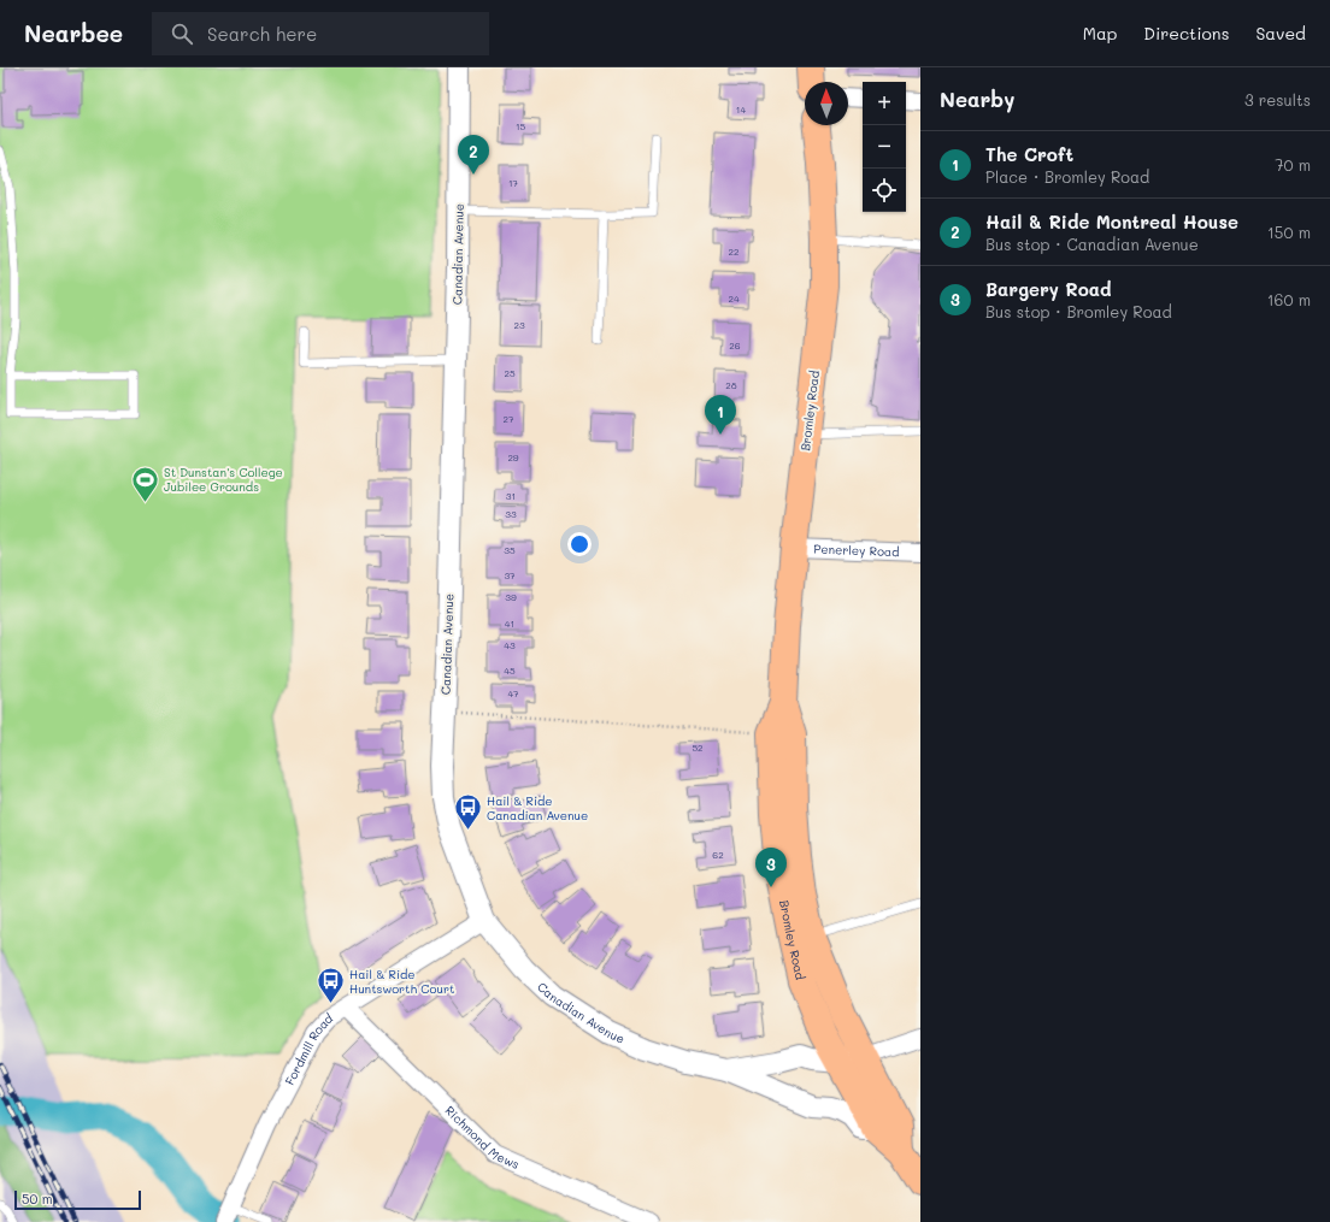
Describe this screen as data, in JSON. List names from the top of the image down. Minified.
{"streets":{"highway":["Bromley Road"],"street":["Canadian Avenue","Penerley Road","Fordmill Road","Richmond Mews"]},"crossings":[["Canadian Avenue","Bromley Road"],["Canadian Avenue","Fordmill Road"],["Bromley Road","Penerley Road"],["Fordmill Road","Richmond Mews"]],"places":{"sports":["St Dunstan's College Jubilee Grounds"],"bus stop":["Hail & Ride Canadian Avenue","Hail & Ride Huntsworth Court"]},"house_numbers":["14","15","17","22","24","23","26","25","28","27","29","31","33","35","37","39","41","43","45","47","52","62"],"scale_bar":"50 m","north":"top","page":{"header":"Nearbee","search":"Search here","nav":["Map","Directions","Saved"],"heading":["Nearby","3 results"],"map_buttons":["+","−"],"list":[{"mark":"1","name":"The Croft","note":"Place · Bromley Road","value":"70 m"},{"mark":"2","name":"Hail & Ride Montreal House","note":"Bus stop · Canadian Avenue","value":"150 m"},{"mark":"3","name":"Bargery Road","note":"Bus stop · Bromley Road","value":"160 m"}],"pins":["2","1","3"],"scale":"50 m"}}
